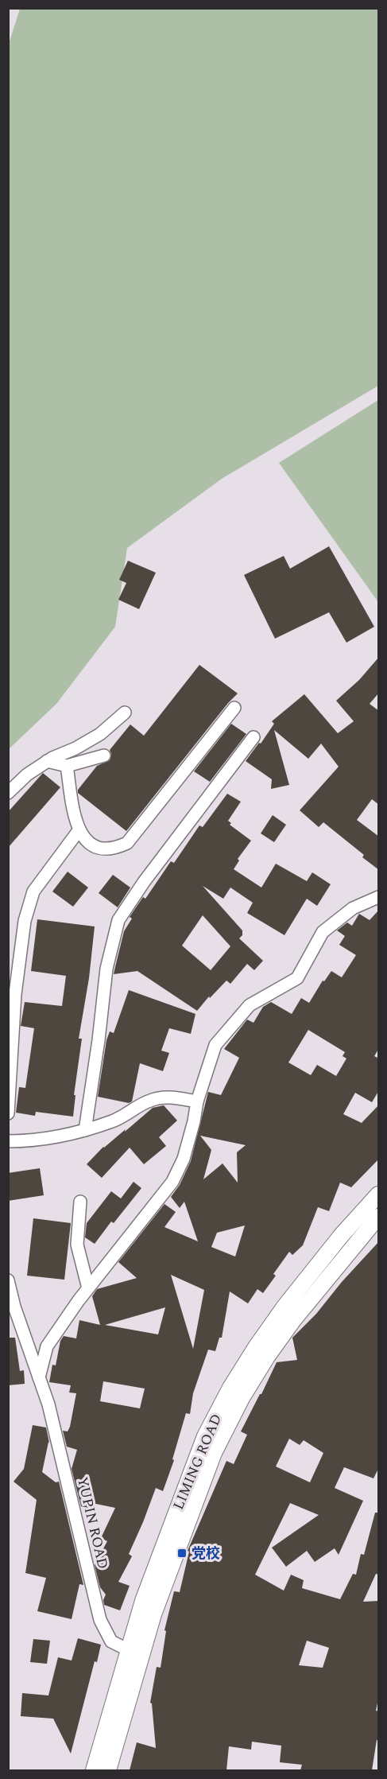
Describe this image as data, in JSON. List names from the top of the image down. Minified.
{"streets":{"street":["LIMING ROAD","YUPIN ROAD"]},"crossings":[["LIMING ROAD","YUPIN ROAD"]],"places":{"transit":["党校"]}}
